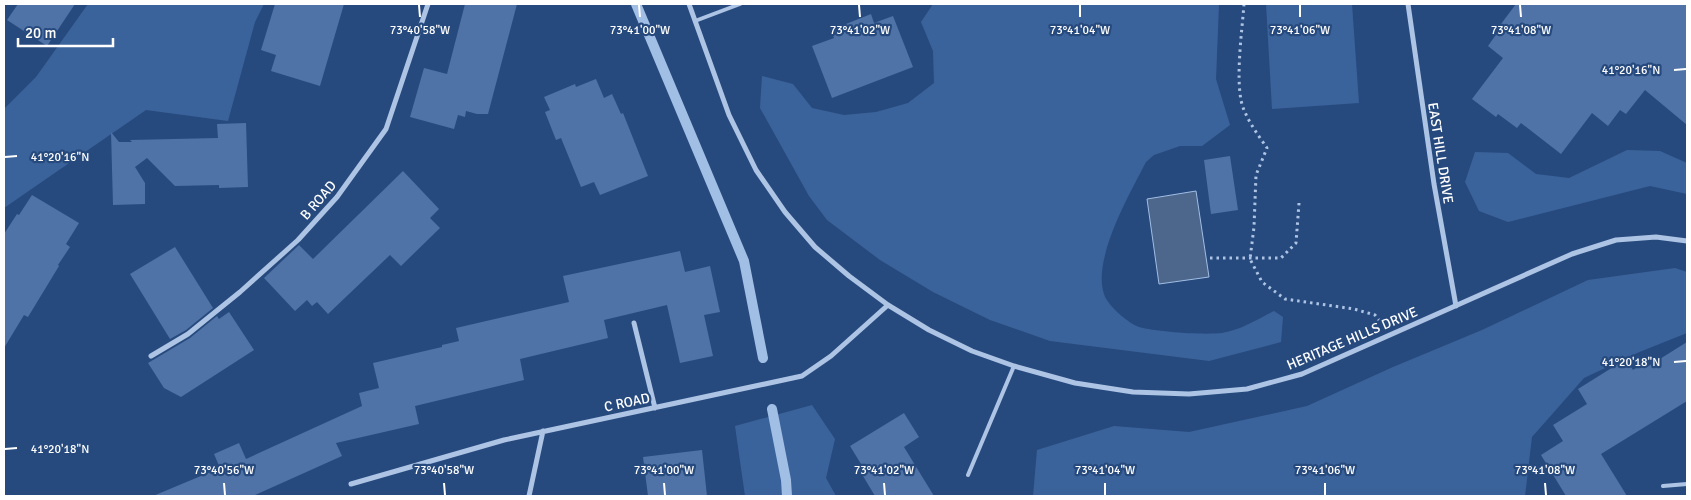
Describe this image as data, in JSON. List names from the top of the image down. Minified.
{"streets":{"street":["EAST HILL DRIVE","B ROAD","HERITAGE HILLS DRIVE","C ROAD"]},"crossings":[["EAST HILL DRIVE","HERITAGE HILLS DRIVE"],["HERITAGE HILLS DRIVE","C ROAD"]],"scale_bar":"20 m","coordinates":["73°40'58\"W","73°41'00\"W","73°41'02\"W","73°41'04\"W","73°41'06\"W","73°41'08\"W","41°20'16\"N","41°20'18\"N","73°40'56\"W"]}
